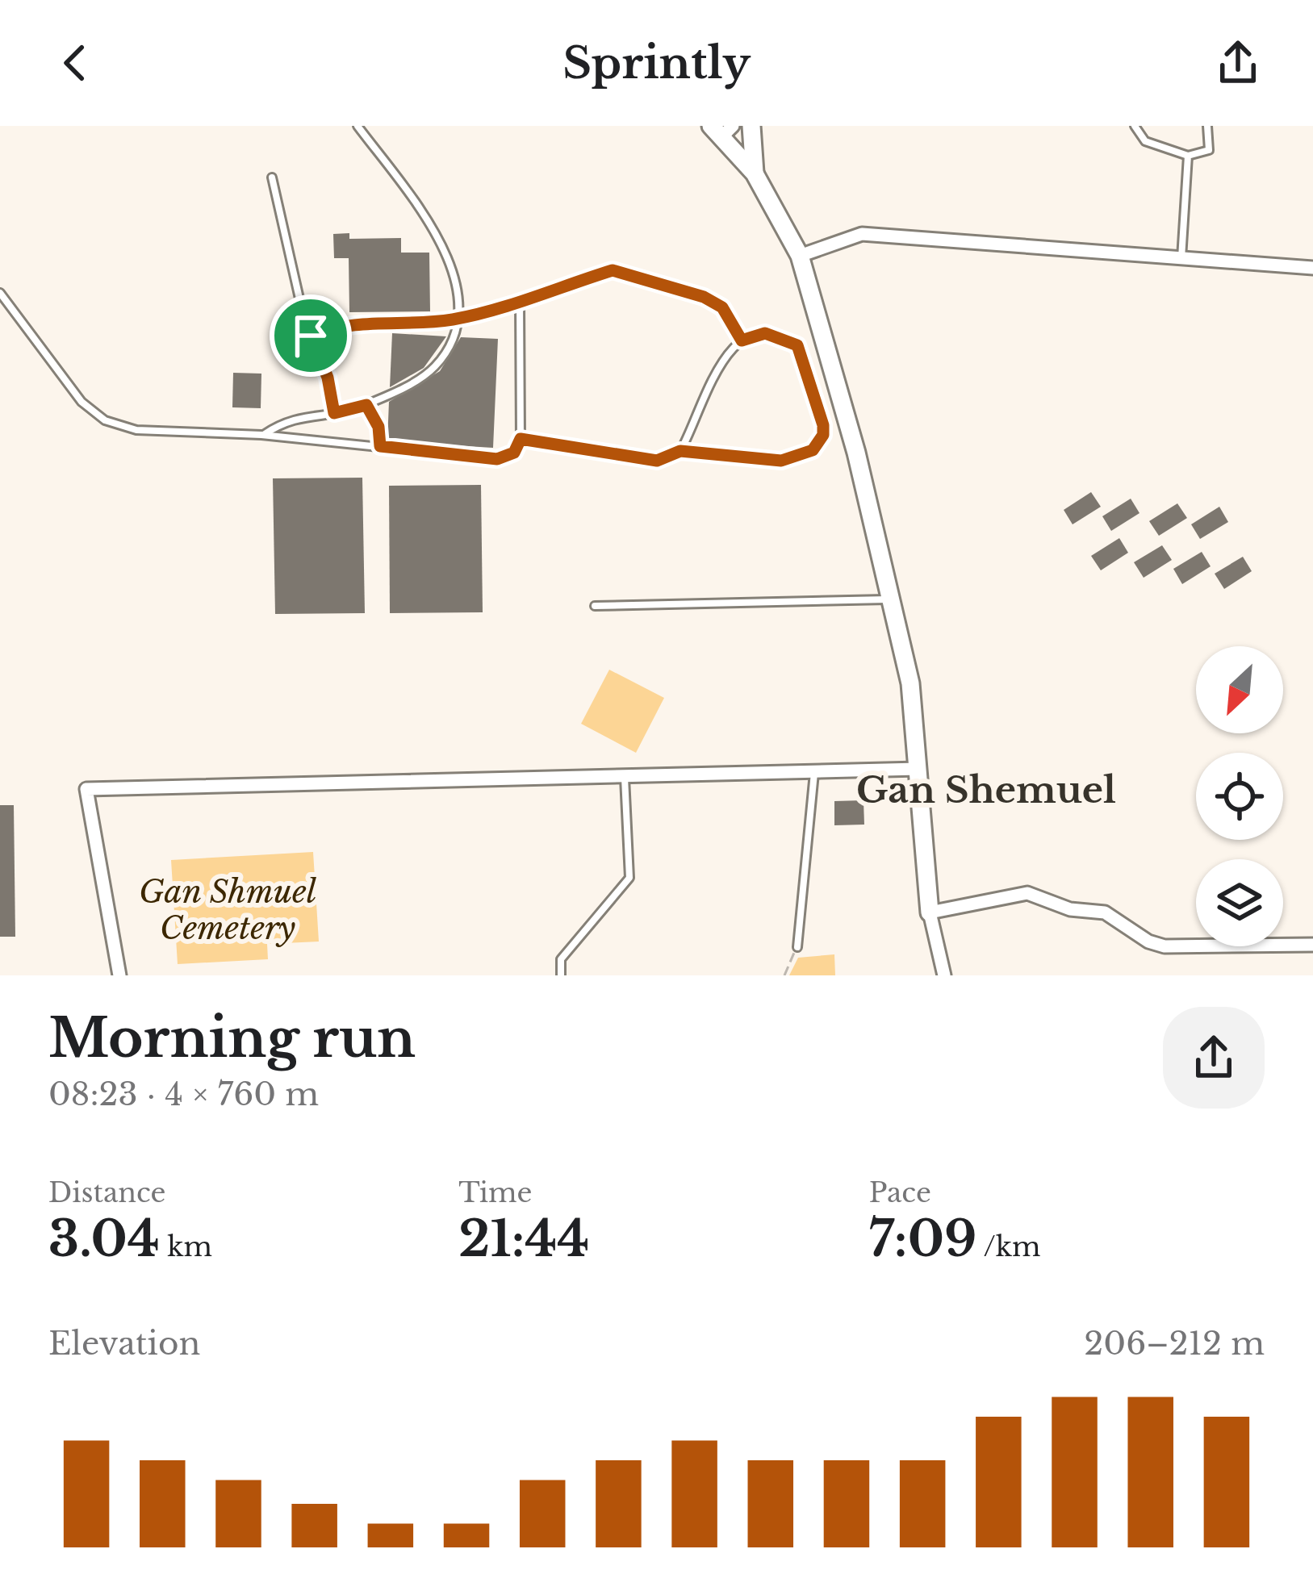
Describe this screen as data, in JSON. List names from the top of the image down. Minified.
{"districts":["Gan Shemuel"],"parks":["Gan Shmuel Cemetery"],"north":"bottom left","page":{"header":"Sprintly","heading":["Morning run","08:23 · 4 × 760 m"],"stats":[["Distance","3.04 km"],["Time","21:44"],["Pace","7:09 /km"]],"chart":["Elevation","206–212 m"]}}
